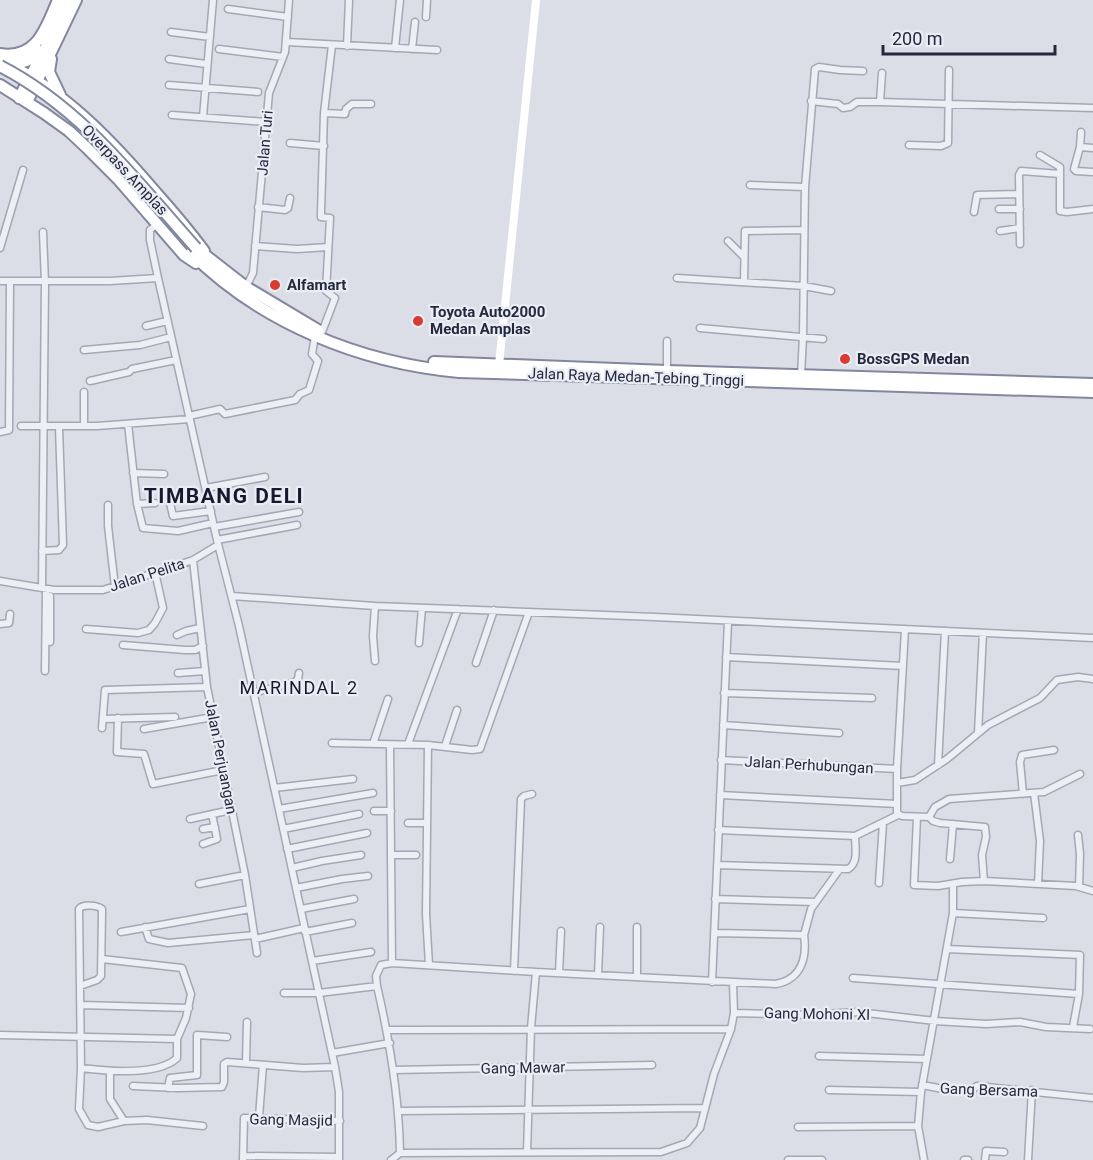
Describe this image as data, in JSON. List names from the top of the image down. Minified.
{"streets":{"highway":["Overpass Amplas","Jalan Raya Medan-Tebing Tinggi"],"street":["Jalan Turi","Jalan Pelita","Jalan Perjuangan","Jalan Perhubungan","Gang Mohoni XI","Gang Mawar","Gang Bersama","Gang Masjid"]},"crossings":[["Jalan Turi","Jalan Raya Medan-Tebing Tinggi"],["Overpass Amplas","Jalan Raya Medan-Tebing Tinggi"],["Jalan Pelita","Jalan Perjuangan"]],"districts":["TIMBANG DELI","MARINDAL 2"],"places":["Alfamart","Toyota Auto2000 Medan Amplas","BossGPS Medan"],"scale_bar":"200 m"}
